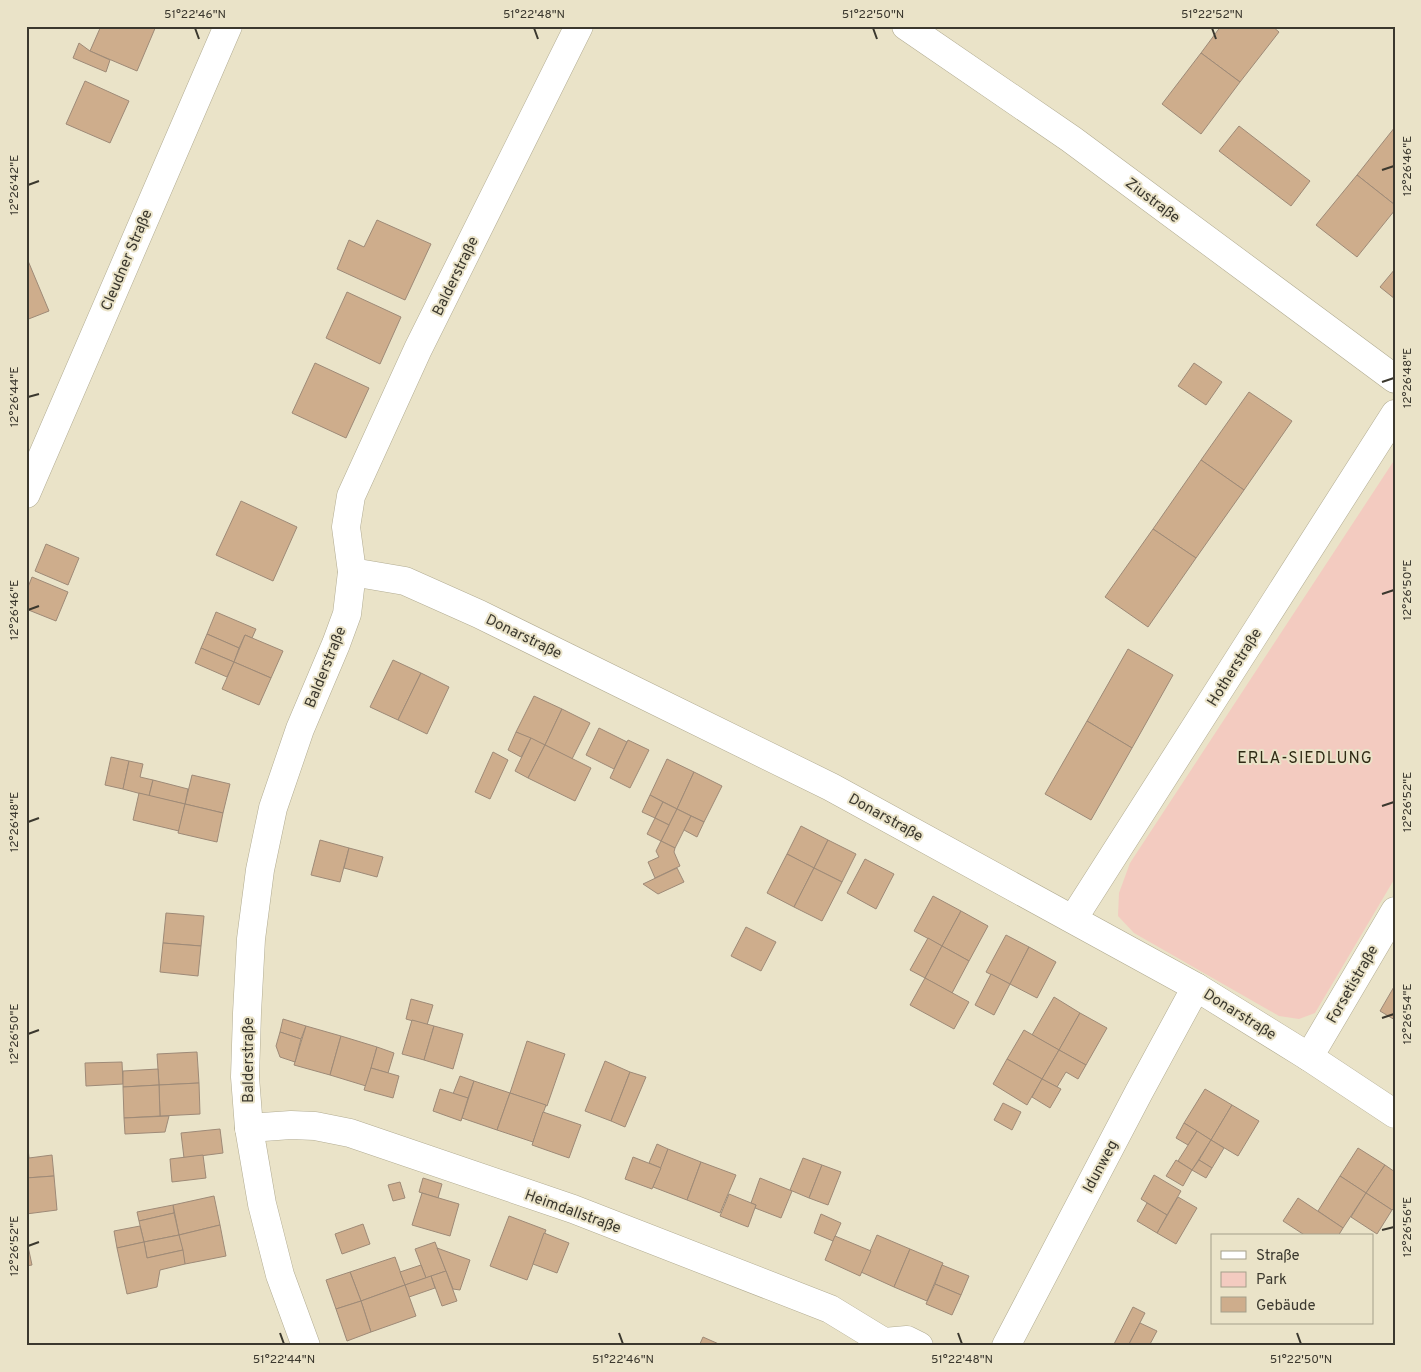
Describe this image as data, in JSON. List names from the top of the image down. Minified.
{"streets":{"street":["Ziustraße","Cleudner Straße","Balderstraße","Donarstraße","Hotherstraße","Forsetistraße","Idunweg","Heimdallstraße"]},"crossings":[["Balderstraße","Donarstraße"],["Balderstraße","Heimdallstraße"],["Donarstraße","Hotherstraße"],["Donarstraße","Forsetistraße"],["Donarstraße","Idunweg"]],"districts":["ERLA-SIEDLUNG"],"legend":["Straße","Park","Gebäude"],"coordinates":["51°22'46\"N","51°22'48\"N","51°22'50\"N","51°22'52\"N","12°26'46\"E","12°26'42\"E","12°26'48\"E","12°26'44\"E","12°26'50\"E","12°26'52\"E","12°26'54\"E","12°26'56\"E","51°22'44\"N"]}
